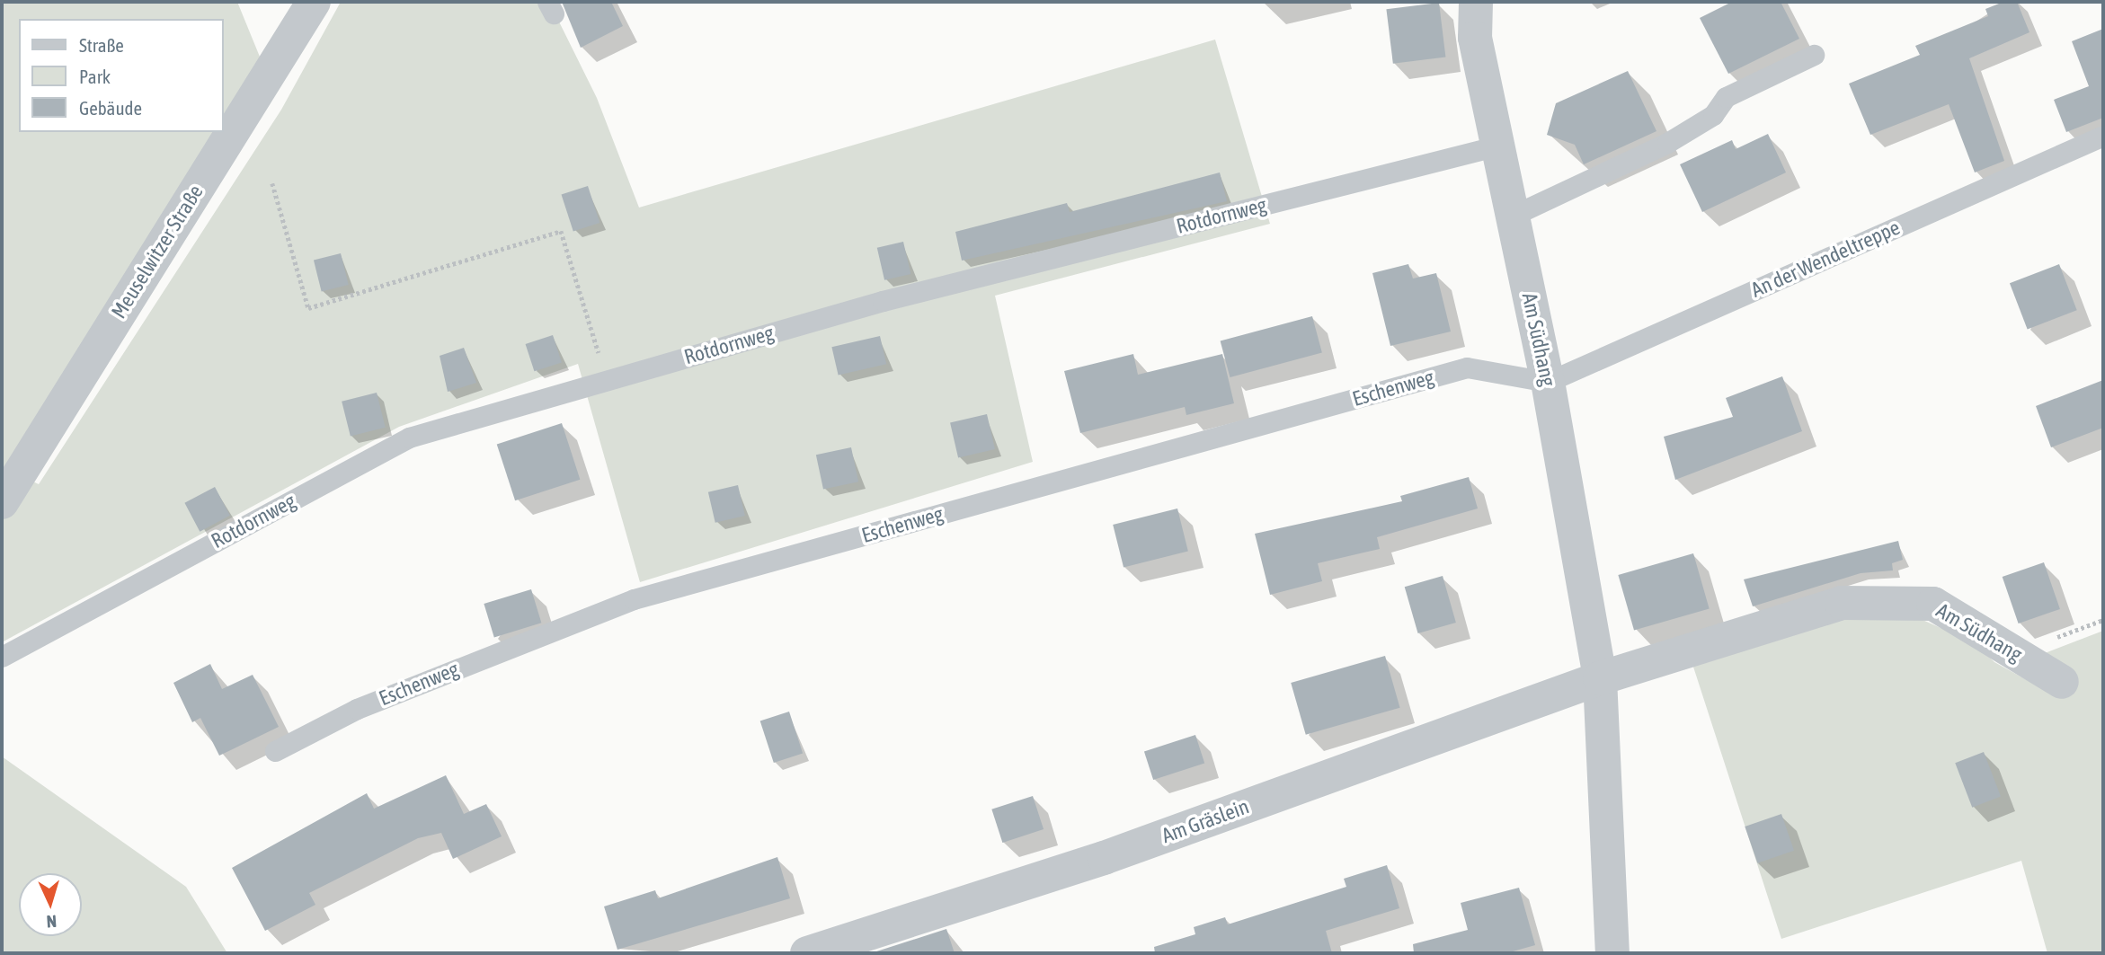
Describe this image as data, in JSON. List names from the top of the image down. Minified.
{"streets":{"street":["Meuselwitzer Straße","Am Südhang","Am Gräslein"],"lane":["Rotdornweg","An der Wendeltreppe","Eschenweg"]},"crossings":[["Rotdornweg","Am Südhang"],["An der Wendeltreppe","Am Südhang"],["An der Wendeltreppe","Eschenweg"],["Am Südhang","Eschenweg"],["Am Südhang","Am Gräslein"]],"legend":["Straße","Park","Gebäude"],"north":"bottom"}
